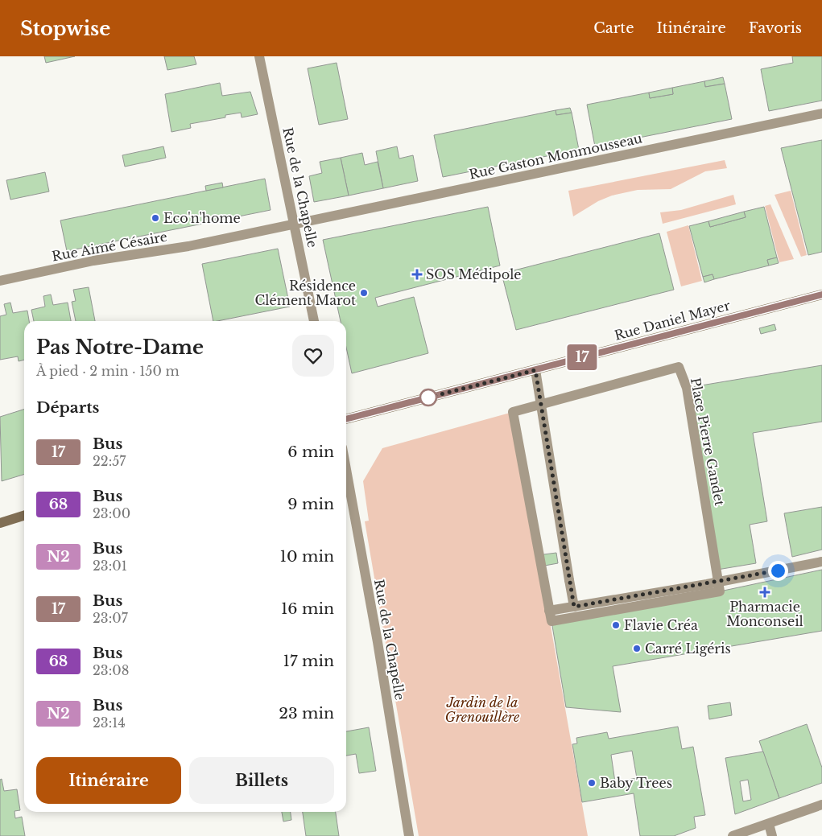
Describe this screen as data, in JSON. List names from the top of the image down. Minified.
{"streets":{"main road":["Rue Daniel Mayer"],"street":["Rue Gaston Monmousseau","Rue de la Chapelle","Rue Aimé Césaire","Place Pierre Gandet"]},"crossings":[["Rue Gaston Monmousseau","Rue de la Chapelle"],["Rue Gaston Monmousseau","Rue Aimé Césaire"],["Rue de la Chapelle","Rue Aimé Césaire"]],"parks":["Jardin de la Grenouillère"],"places":{"other":["Eco'n'home","Résidence Clément Marot","Flavie Créa","Carré Ligéris","Baby Trees"],"health":["SOS Médipole","Pharmacie Monconseil"]},"lines":["bus line 17"],"page":{"header":"Stopwise","nav":["Carte","Itinéraire","Favoris"],"on_map":"17","heading":[["Pas Notre-Dame","À pied · 2 min · 150 m"],"Départs"],"list":[{"mark":"17","name":"Bus","note":"22:57","value":"6 min"},{"mark":"68","name":"Bus","note":"23:00","value":"9 min"},{"mark":"N2","name":"Bus","note":"23:01","value":"10 min"},{"mark":"17","name":"Bus","note":"23:07","value":"16 min"},{"mark":"68","name":"Bus","note":"23:08","value":"17 min"},{"mark":"N2","name":"Bus","note":"23:14","value":"23 min"}],"buttons":["Itinéraire","Billets"]}}
